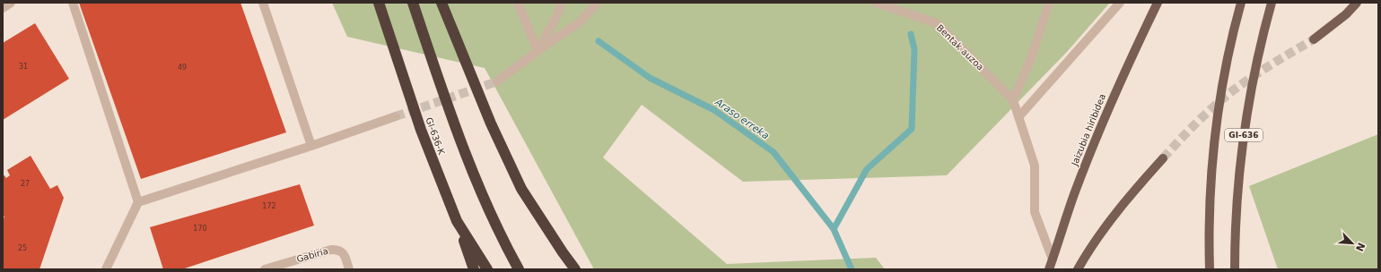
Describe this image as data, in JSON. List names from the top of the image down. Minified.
{"streets":{"highway":["GI-636-K"],"main road":["Jaizubia hiribidea","GI-636"],"street":["Bentak auzoa","Gabiria"]},"crossings":[["Bentak auzoa","Jaizubia hiribidea"]],"water":["Araso erreka"],"house_numbers":["31","49","27","172","170","25"],"north":"bottom right"}
